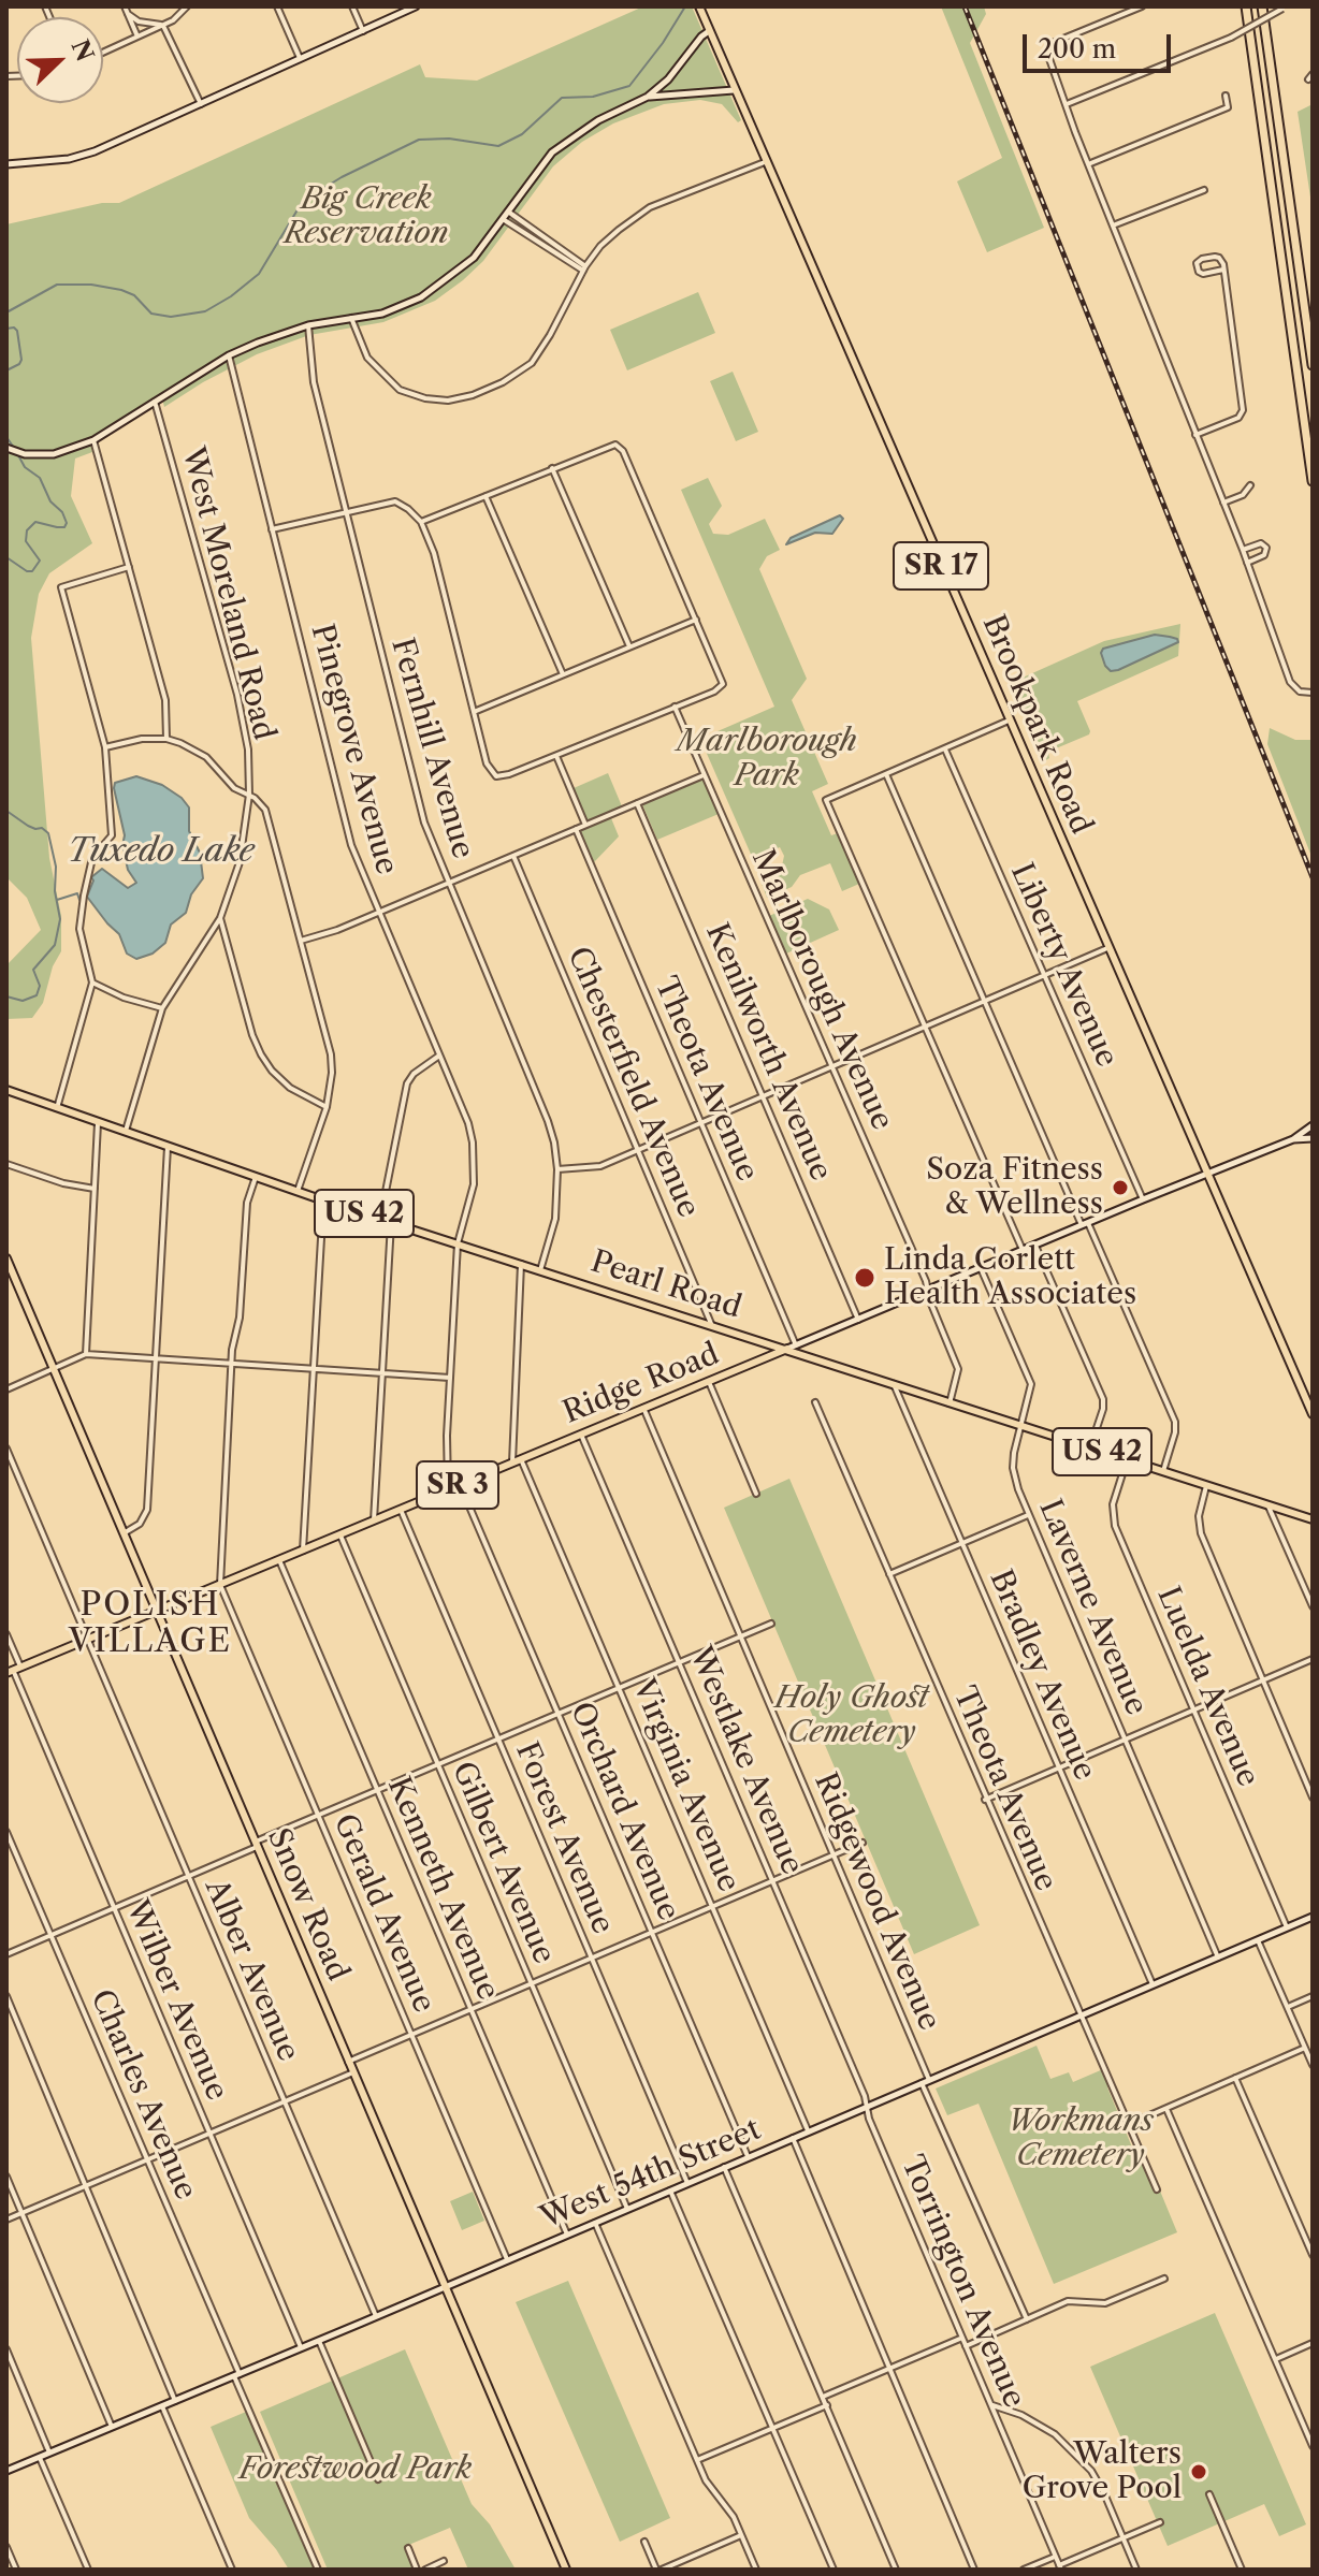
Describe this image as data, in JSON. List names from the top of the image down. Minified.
{"streets":{"main road":["SR 17","Brookpark Road","US 42","Pearl Road","Ridge Road","SR 3","Snow Road"],"street":["West Moreland Road","Fernhill Avenue","Pinegrove Avenue","Liberty Avenue","Marlborough Avenue","Kenilworth Avenue","Theota Avenue","Chesterfield Avenue","Laverne Avenue","Bradley Avenue","Luelda Avenue","Westlake Avenue","Virginia Avenue","Orchard Avenue","Forest Avenue","Gilbert Avenue","Kenneth Avenue","Ridgewood Avenue","Gerald Avenue","Alber Avenue","Wilber Avenue","Charles Avenue","West 54th Street","Torrington Avenue"]},"crossings":[["West Moreland Road","Pearl Road"],["Brookpark Road","Ridge Road"],["Fernhill Avenue","Pearl Road"],["Pinegrove Avenue","Pearl Road"],["Pinegrove Avenue","Ridge Road"],["Liberty Avenue","Ridge Road"],["Marlborough Avenue","Pearl Road"],["Marlborough Avenue","Ridge Road"],["Kenilworth Avenue","Ridge Road"],["Theota Avenue","Pearl Road"],["Theota Avenue","Ridge Road"],["Theota Avenue","West 54th Street"],["Chesterfield Avenue","Pearl Road"],["Pearl Road","Ridge Road"],["Pearl Road","Laverne Avenue"],["Pearl Road","Bradley Avenue"],["Pearl Road","Luelda Avenue"],["Ridge Road","Laverne Avenue"],["Ridge Road","Westlake Avenue"],["Ridge Road","Virginia Avenue"],["Ridge Road","Orchard Avenue"],["Ridge Road","Forest Avenue"],["Ridge Road","Gilbert Avenue"],["Ridge Road","Kenneth Avenue"],["Ridge Road","Ridgewood Avenue"],["Ridge Road","Snow Road"],["Ridge Road","Gerald Avenue"],["Ridge Road","Alber Avenue"],["Ridge Road","Wilber Avenue"],["Laverne Avenue","West 54th Street"],["Bradley Avenue","West 54th Street"],["Luelda Avenue","West 54th Street"],["Westlake Avenue","West 54th Street"],["Westlake Avenue","Torrington Avenue"],["Virginia Avenue","West 54th Street"],["Orchard Avenue","West 54th Street"],["Forest Avenue","West 54th Street"],["Gilbert Avenue","West 54th Street"],["Kenneth Avenue","West 54th Street"],["Ridgewood Avenue","West 54th Street"],["Snow Road","West 54th Street"],["Gerald Avenue","West 54th Street"],["Alber Avenue","West 54th Street"],["Wilber Avenue","West 54th Street"],["Charles Avenue","West 54th Street"],["West 54th Street","Torrington Avenue"]],"districts":["POLISH VILLAGE"],"water":["Tuxedo Lake"],"parks":["Big Creek Reservation","Marlborough Park","Holy Ghost Cemetery","Workmans Cemetery","Forestwood Park"],"places":["Soza Fitness & Wellness","Linda Corlett Health Associates","Walters Grove Pool"],"scale_bar":"200 m","north":"top right"}
